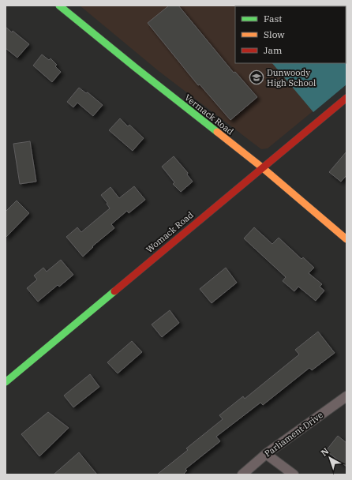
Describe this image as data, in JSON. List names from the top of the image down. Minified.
{"streets":{"street":["Vermack Road","Womack Road","Parliament Drive"]},"crossings":[["Vermack Road","Womack Road"]],"places":{"school or university":["Dunwoody High School"]},"legend":["Fast","Slow","Jam"],"north":"top left"}
